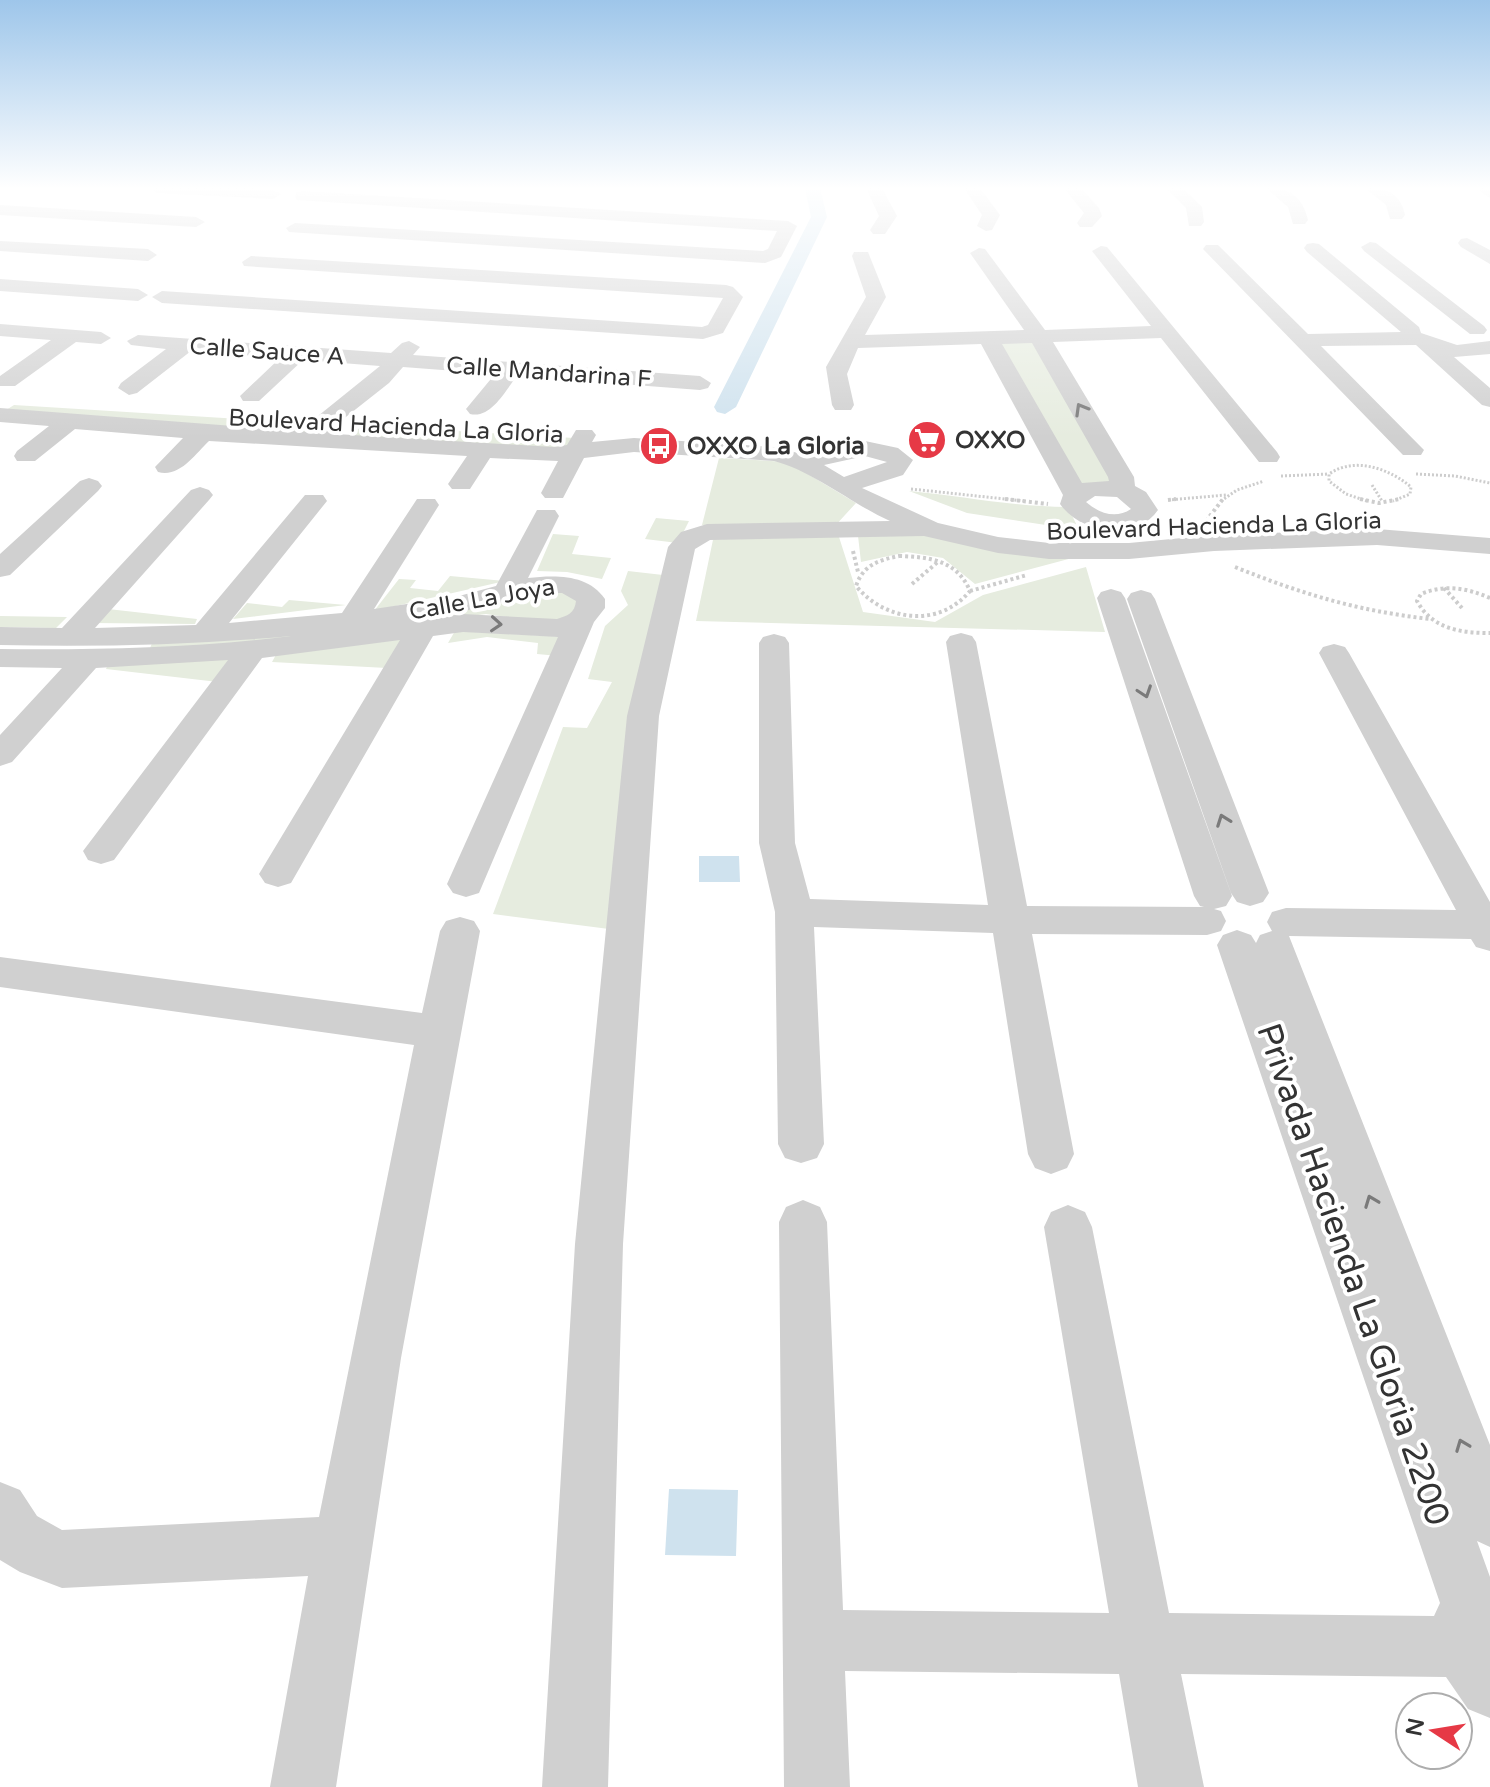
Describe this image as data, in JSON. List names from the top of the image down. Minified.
{"streets":{"street":["Calle Sauce A","Calle Mandarina F","Boulevard Hacienda La Gloria","Calle La Joya","Privada Hacienda La Gloria 2200"]},"crossings":[["Calle Sauce A","Calle Mandarina F"],["Boulevard Hacienda La Gloria","Privada Hacienda La Gloria 2200"]],"places":{"supermarket":["OXXO"],"bus stop":["OXXO La Gloria"]},"north":"left"}
